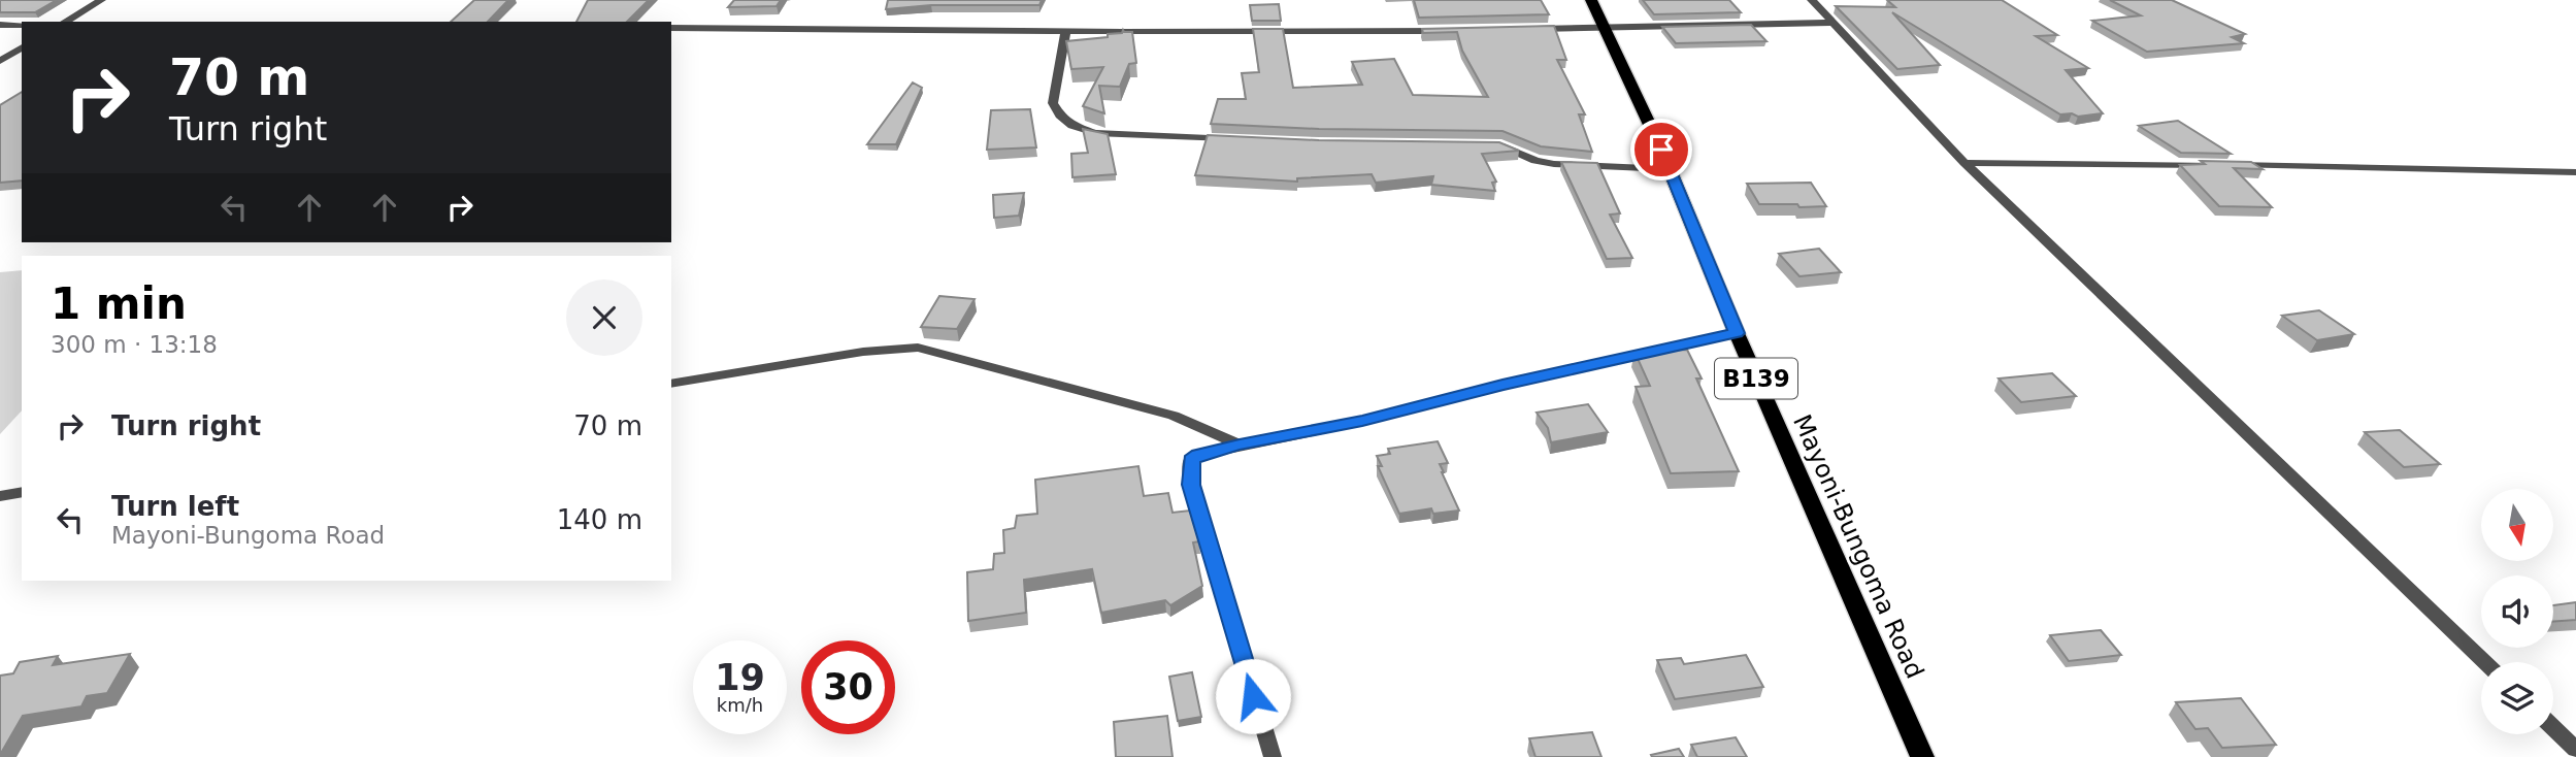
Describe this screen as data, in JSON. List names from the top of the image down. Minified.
{"streets":{"main road":["B139","Mayoni-Bungoma Road"]},"north":"bottom","page":{"turn":["70 m","Turn right"],"heading":["1 min","300 m · 13:18"],"list":[{"name":"Turn right","value":"70 m"},{"name":"Turn left","note":"Mayoni-Bungoma Road","value":"140 m"}],"speed":"19 km/h","limit":"30"}}
